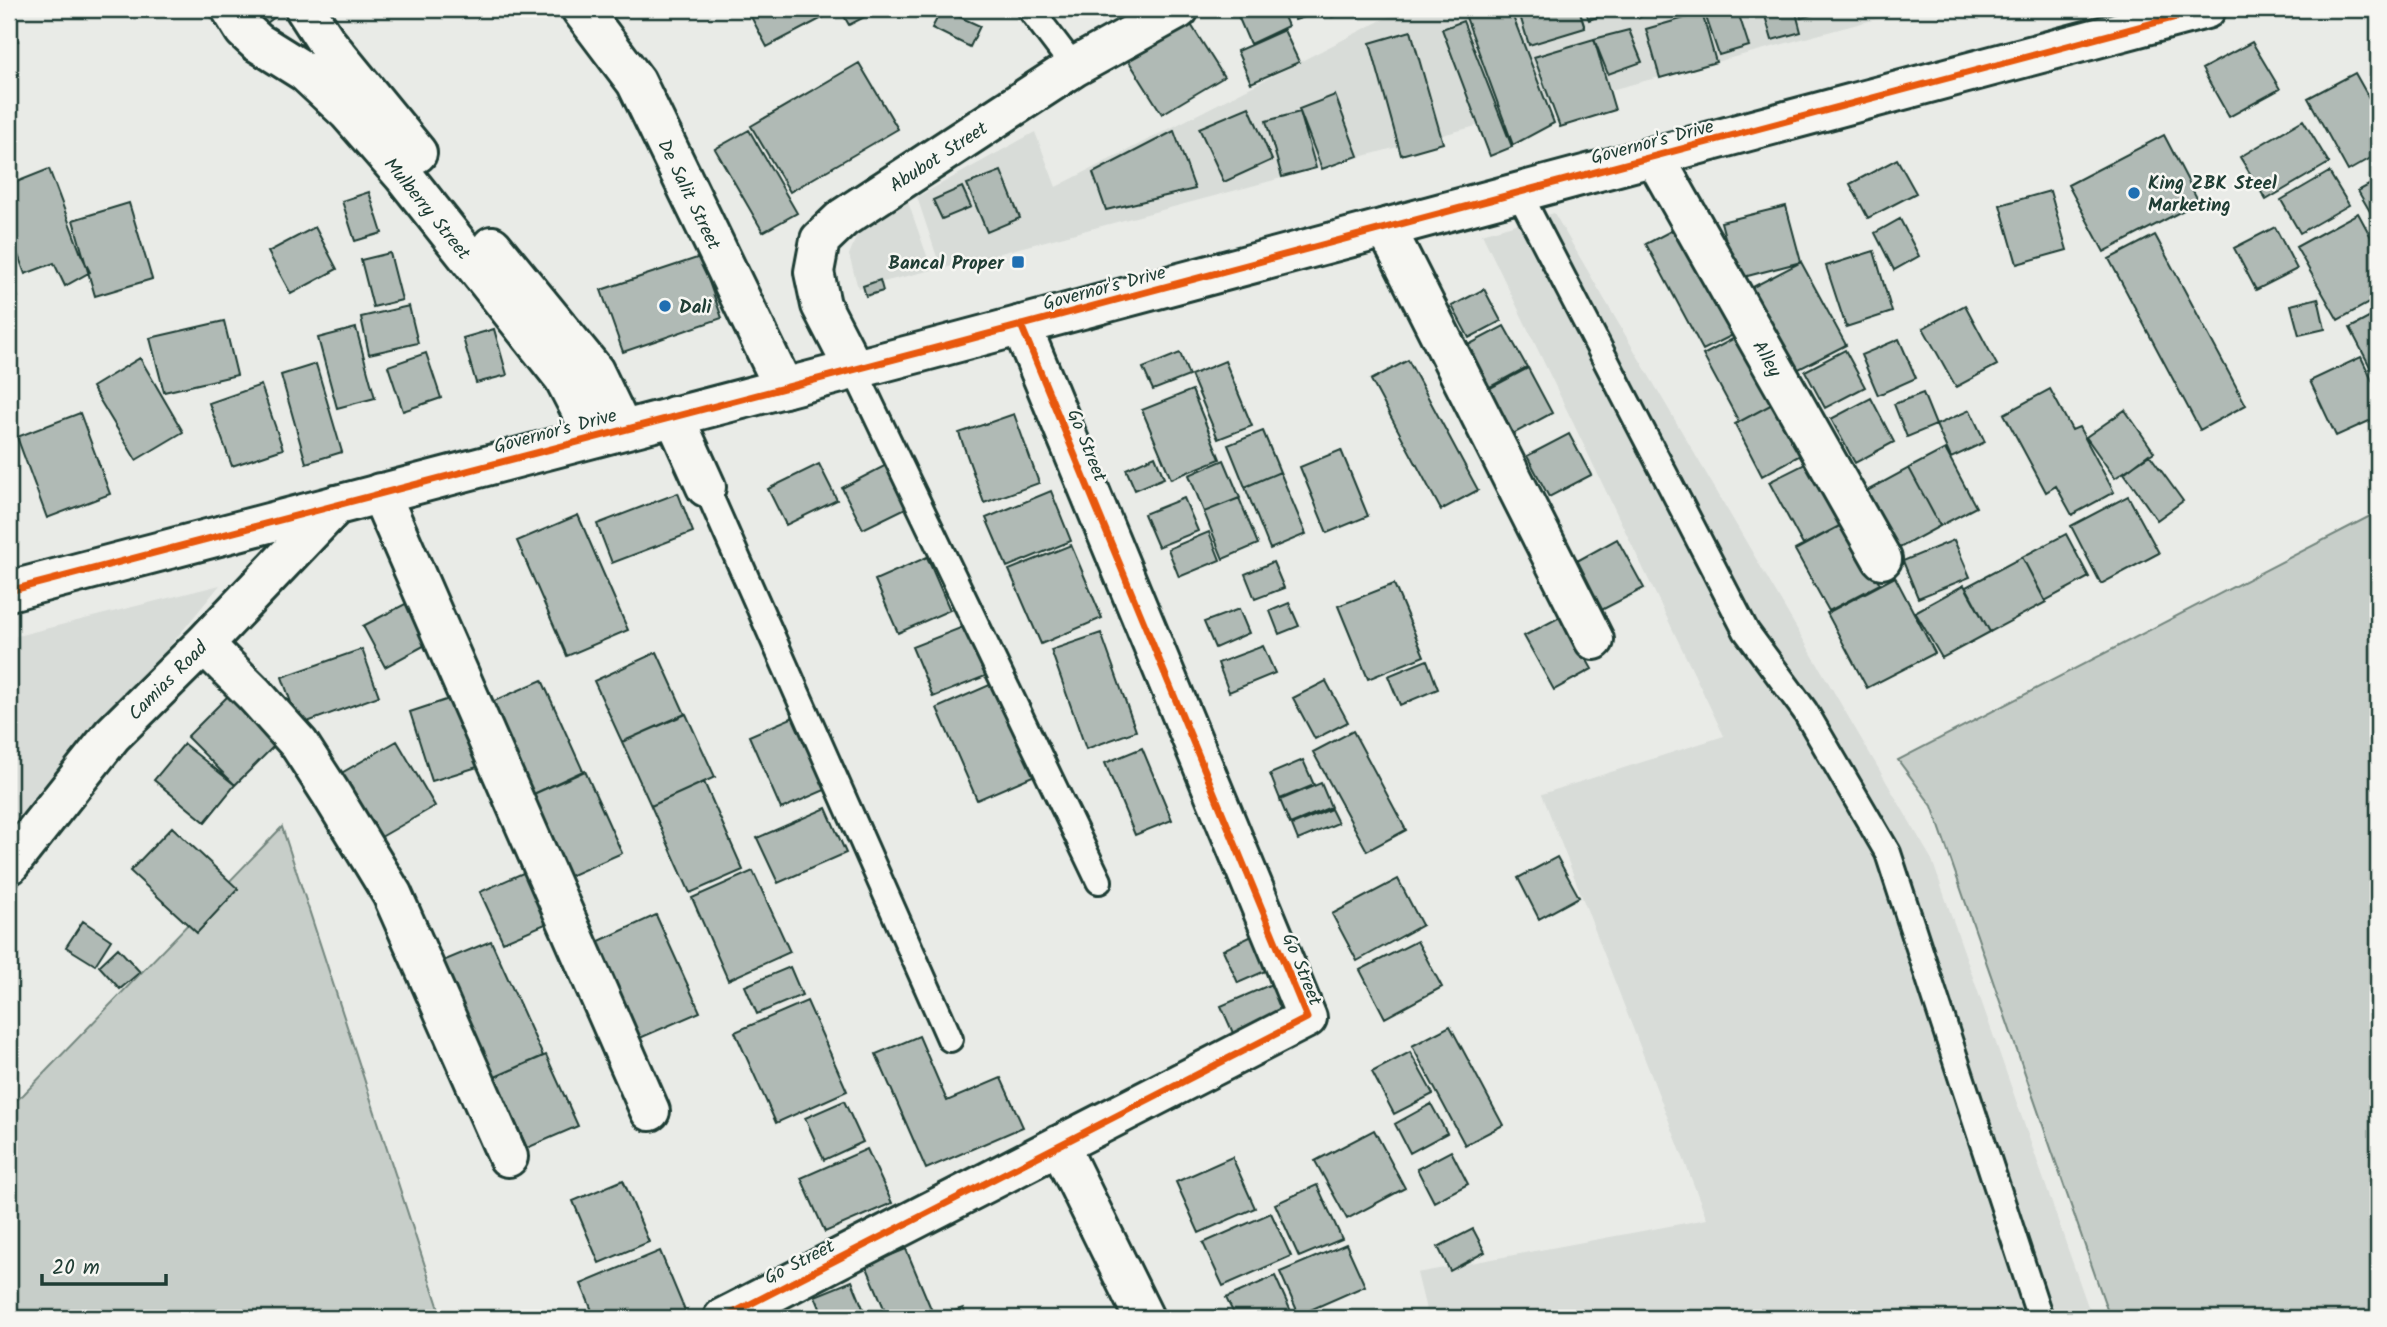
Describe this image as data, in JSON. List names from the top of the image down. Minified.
{"streets":{"main road":["Governor's Drive","Abubot Street","De Salit Street","Mulberry Street","Alley","Go Street","Camias Road"]},"crossings":[["Governor's Drive","Abubot Street"],["Governor's Drive","De Salit Street"],["Governor's Drive","Mulberry Street"],["Governor's Drive","Alley"],["Governor's Drive","Go Street"],["Governor's Drive","Camias Road"]],"places":{"other":["King ZBK Steel Marketing","Dali"],"transit":["Bancal Proper"]},"scale_bar":"20 m"}
